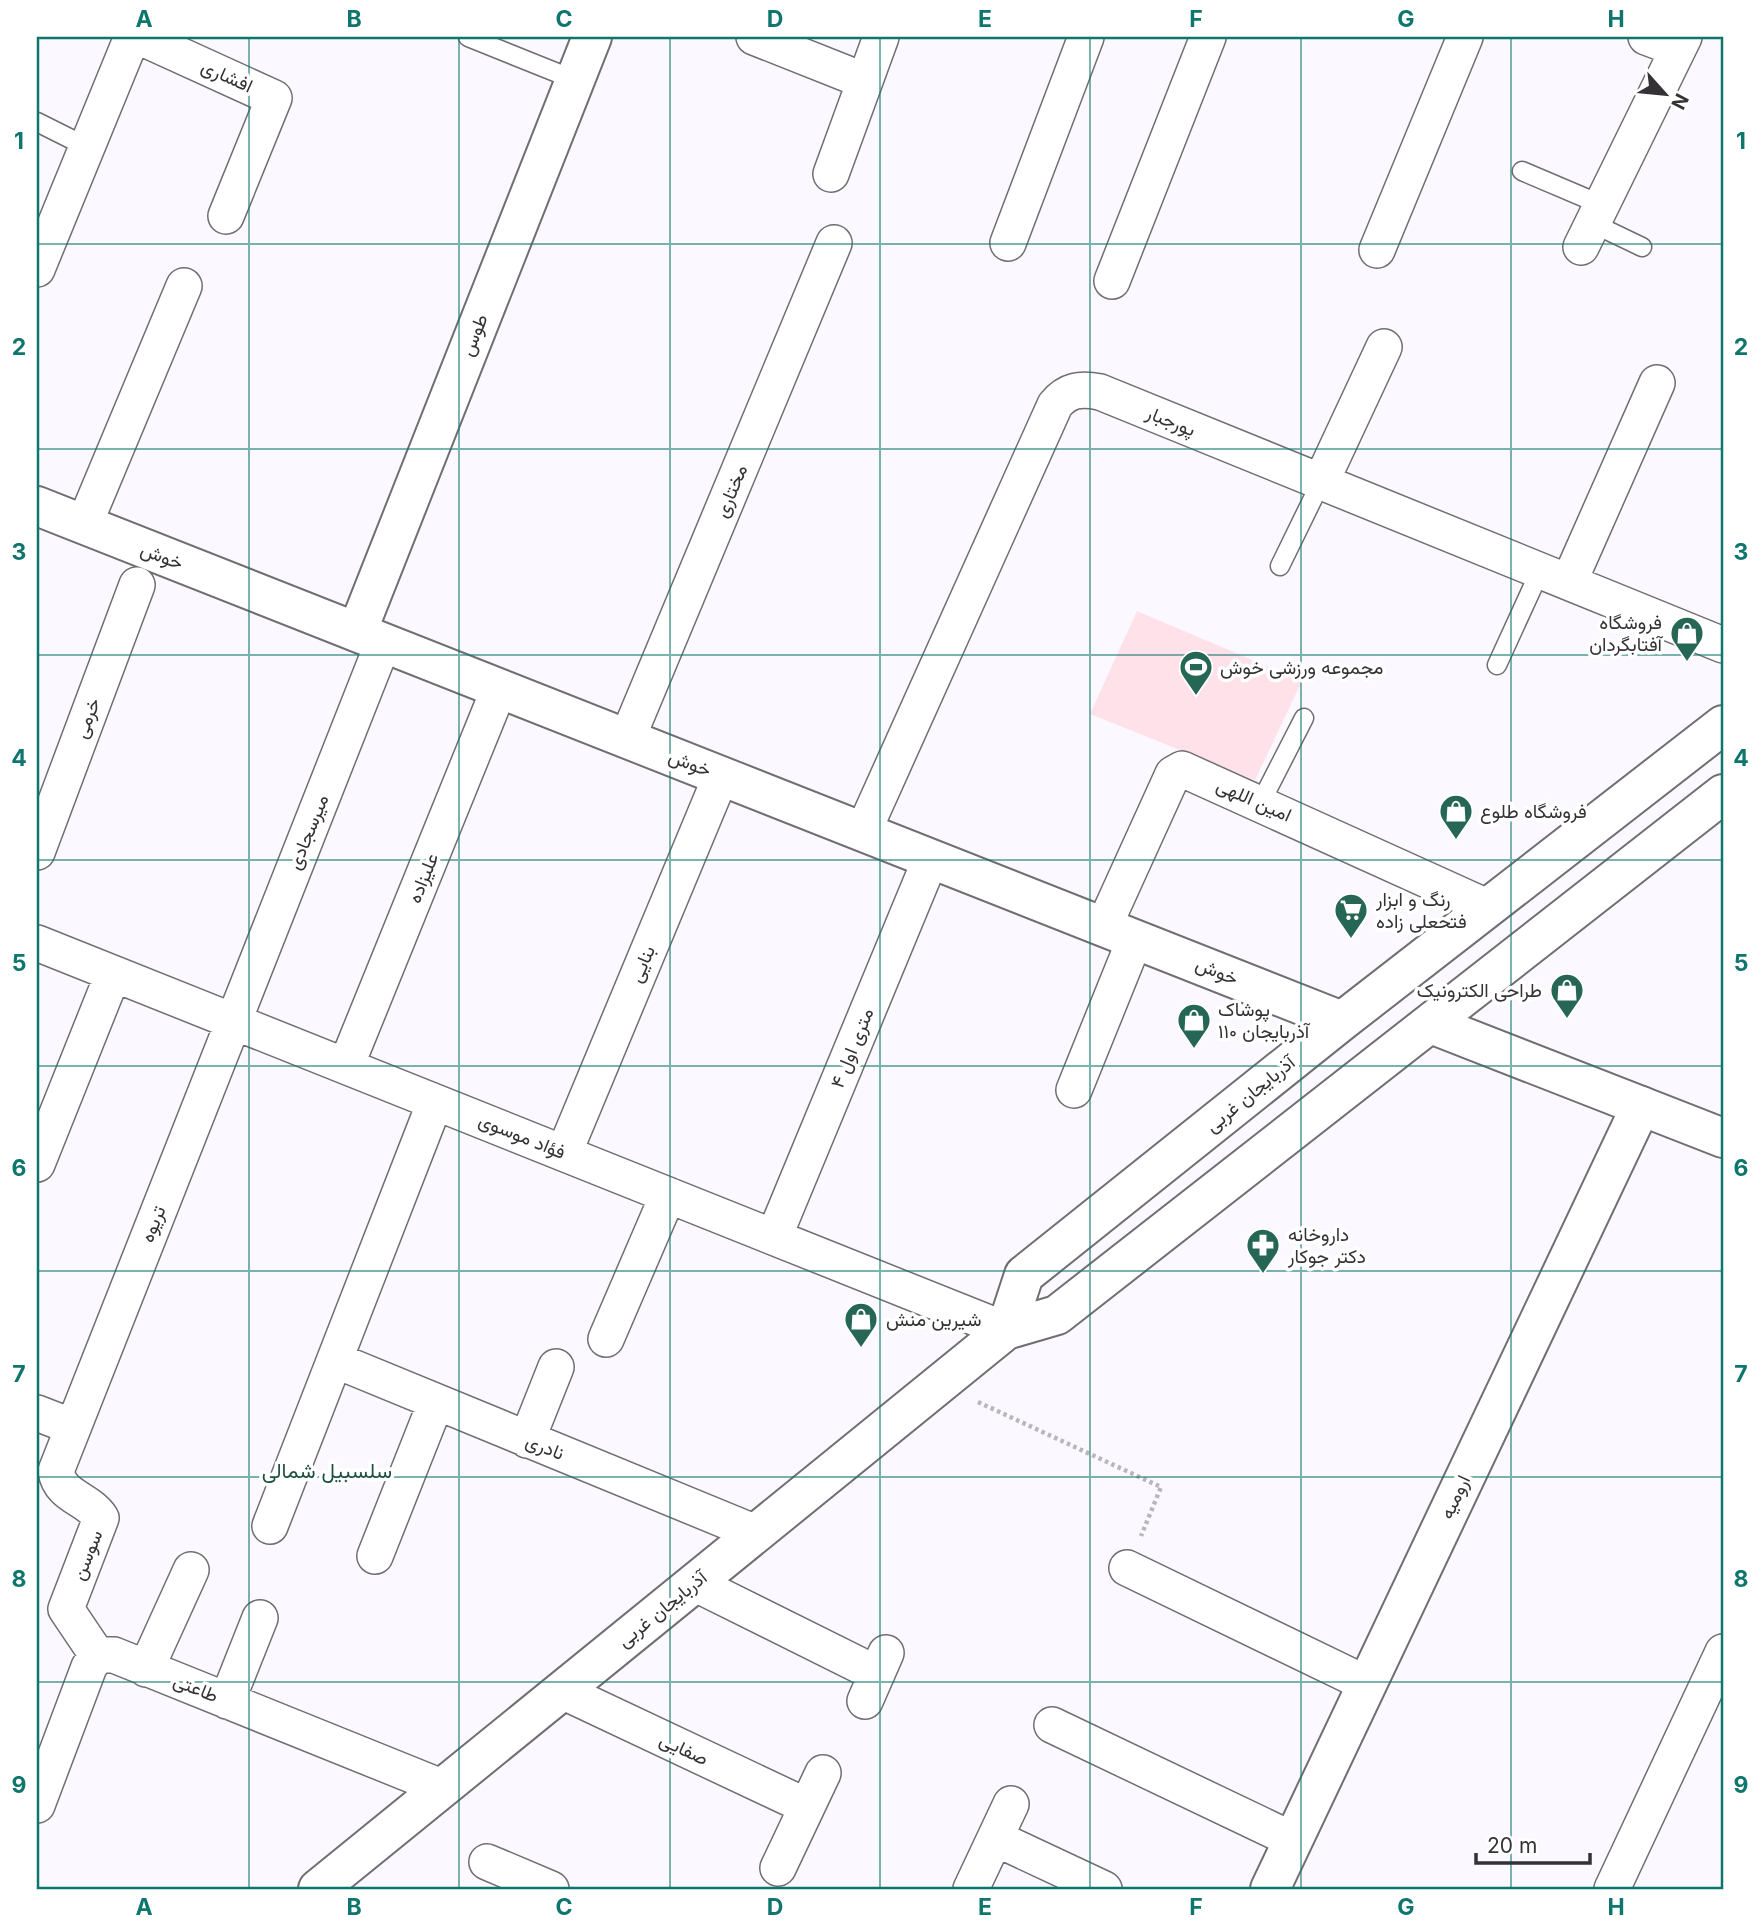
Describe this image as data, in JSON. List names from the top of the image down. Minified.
{"streets":{"main road":["طوس","خوش","آذربایجان غربی","ارومیه"],"street":["افشاری","پورجبار","مختاری","خرمی","امین اللهی","میرسجادی","علیزاده","بنایی","۴ متری اول","فؤاد موسوی","تریوه","نادری","سوسن","طاعتی","صفایی"]},"crossings":[["طوس","خوش"],["طوس","میرسجادی"],["پورجبار","خوش"],["مختاری","خوش"],["خوش","امین اللهی"],["خوش","میرسجادی"],["خوش","علیزاده"],["خوش","بنایی"],["خوش","۴ متری اول"],["خوش","آذربایجان غربی"],["امین اللهی","آذربایجان غربی"],["میرسجادی","فؤاد موسوی"],["میرسجادی","تریوه"],["علیزاده","فؤاد موسوی"],["بنایی","فؤاد موسوی"],["۴ متری اول","فؤاد موسوی"],["آذربایجان غربی","فؤاد موسوی"],["آذربایجان غربی","نادری"],["آذربایجان غربی","طاعتی"],["آذربایجان غربی","صفایی"],["فؤاد موسوی","تریوه"],["تریوه","سوسن"],["سوسن","طاعتی"]],"districts":["سلسبیل شمالی"],"places":{"shop":["فروشگاه آفتابگردان","فروشگاه طلوع","طراحی الکترونیک","پوشاک آذربایجان ۱۱۰","شیرین منش"],"sports":["مجموعه ورزشی خوش"],"supermarket":["رنگ و ابزار فتحعلی زاده"],"pharmacy":["داروخانه دکتر جوکار"]},"scale_bar":"20 m","north":"bottom right","grid":{"columns":["A","B","C","D","E","F","G","H"],"rows":["1","2","3","4","5","6","7","8","9"]}}
